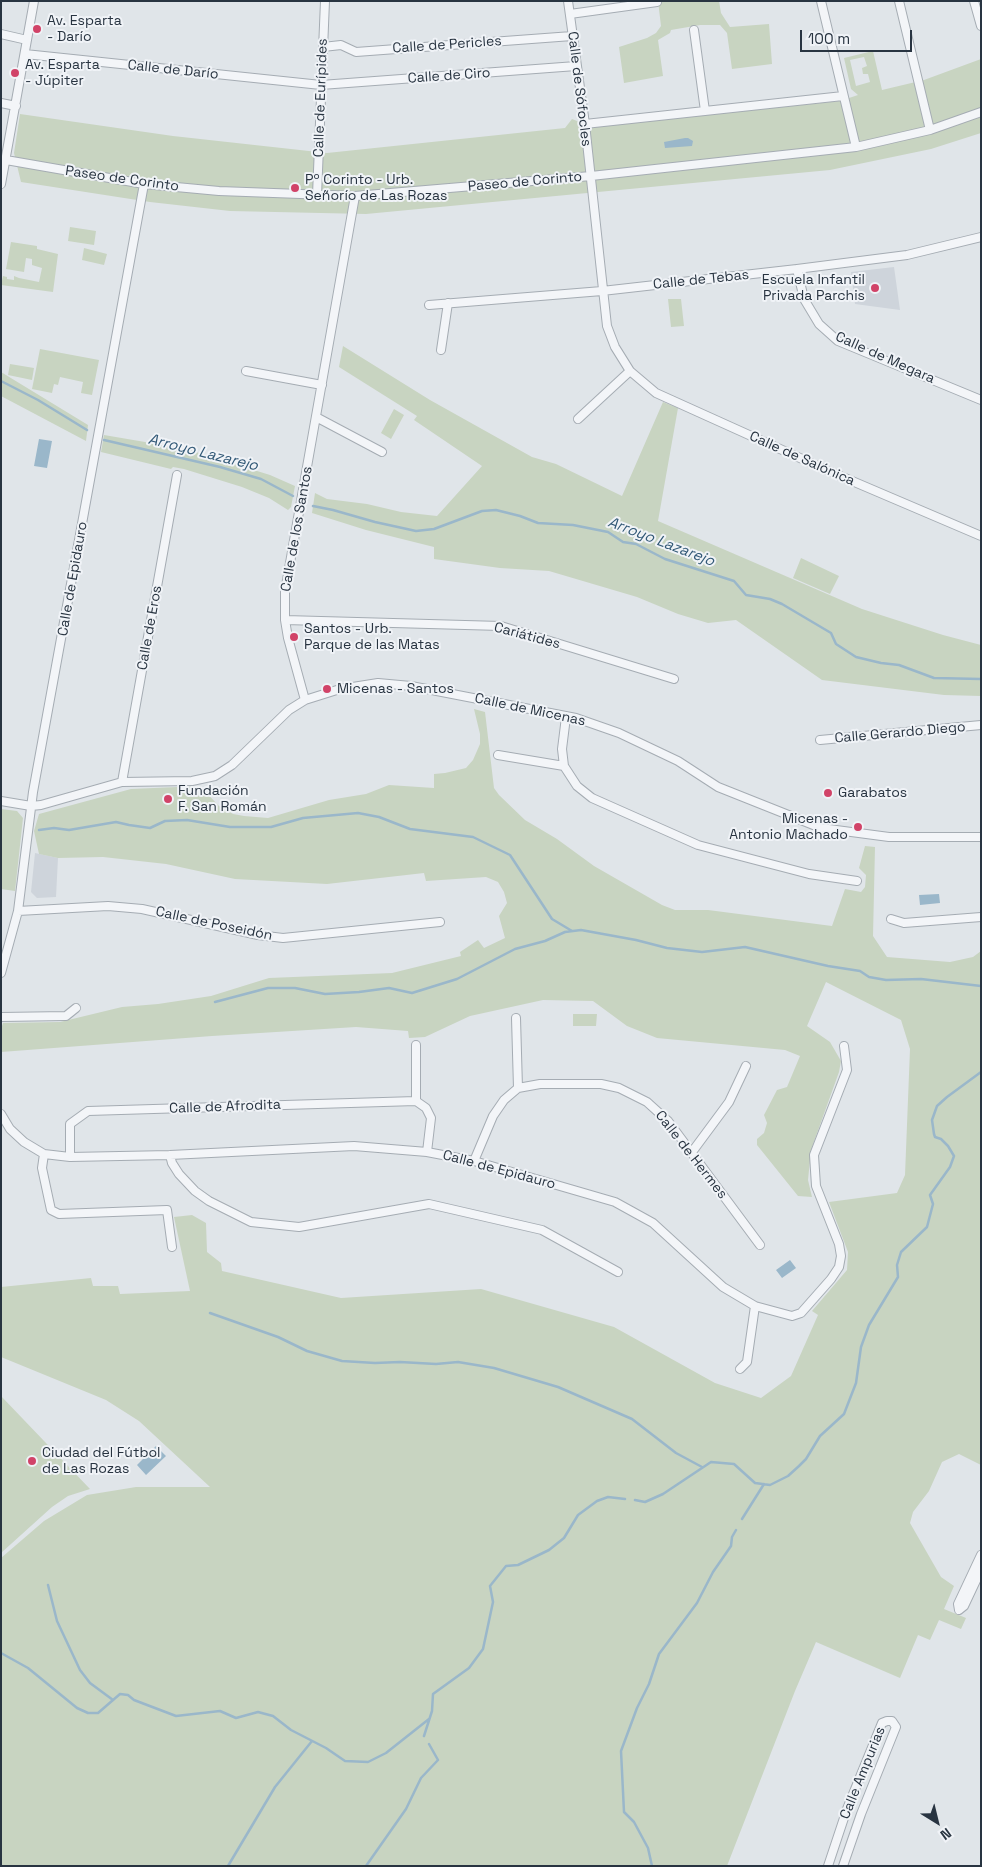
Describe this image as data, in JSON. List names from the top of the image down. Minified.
{"streets":{"street":["Calle de Pericles","Calle de Darío","Calle de Ciro","Calle de Sófocles","Calle de Eurípides","Paseo de Corinto","Calle de Tebas","Calle de Megara","Calle de Salónica","Calle de los Santos","Calle de Epidauro","Calle de Eros","Cariátides","Calle de Micenas","Calle Gerardo Diego","Calle de Poseidón","Calle de Afrodita","Calle de Hermes","Calle Ampurias"]},"crossings":[["Calle de Pericles","Calle de Sófocles"],["Calle de Pericles","Calle de Eurípides"],["Calle de Darío","Calle de Ciro"],["Calle de Darío","Calle de Eurípides"],["Calle de Ciro","Calle de Sófocles"],["Calle de Ciro","Calle de Eurípides"],["Calle de Sófocles","Paseo de Corinto"],["Calle de Sófocles","Calle de Salónica"],["Calle de Eurípides","Paseo de Corinto"],["Paseo de Corinto","Calle de Salónica"],["Paseo de Corinto","Calle de los Santos"],["Paseo de Corinto","Calle de Epidauro"],["Calle de Tebas","Calle de Megara"],["Calle de Tebas","Calle de Salónica"],["Calle de los Santos","Cariátides"],["Calle de los Santos","Calle de Micenas"],["Calle de Epidauro","Calle de Micenas"],["Calle de Epidauro","Calle de Poseidón"],["Calle de Epidauro","Calle de Afrodita"],["Calle de Eros","Calle de Micenas"]],"water":["Arroyo Lazarejo"],"places":["Av. Esparta - Darío","Av. Esparta - Júpiter","Pº Corinto - Urb. Señorío de Las Rozas","Escuela Infantil Privada Parchis","Santos - Urb. Parque de las Matas","Micenas - Santos","Garabatos","Fundación F. San Román","Micenas - Antonio Machado","Ciudad del Fútbol de Las Rozas"],"scale_bar":"100 m","north":"bottom right"}
